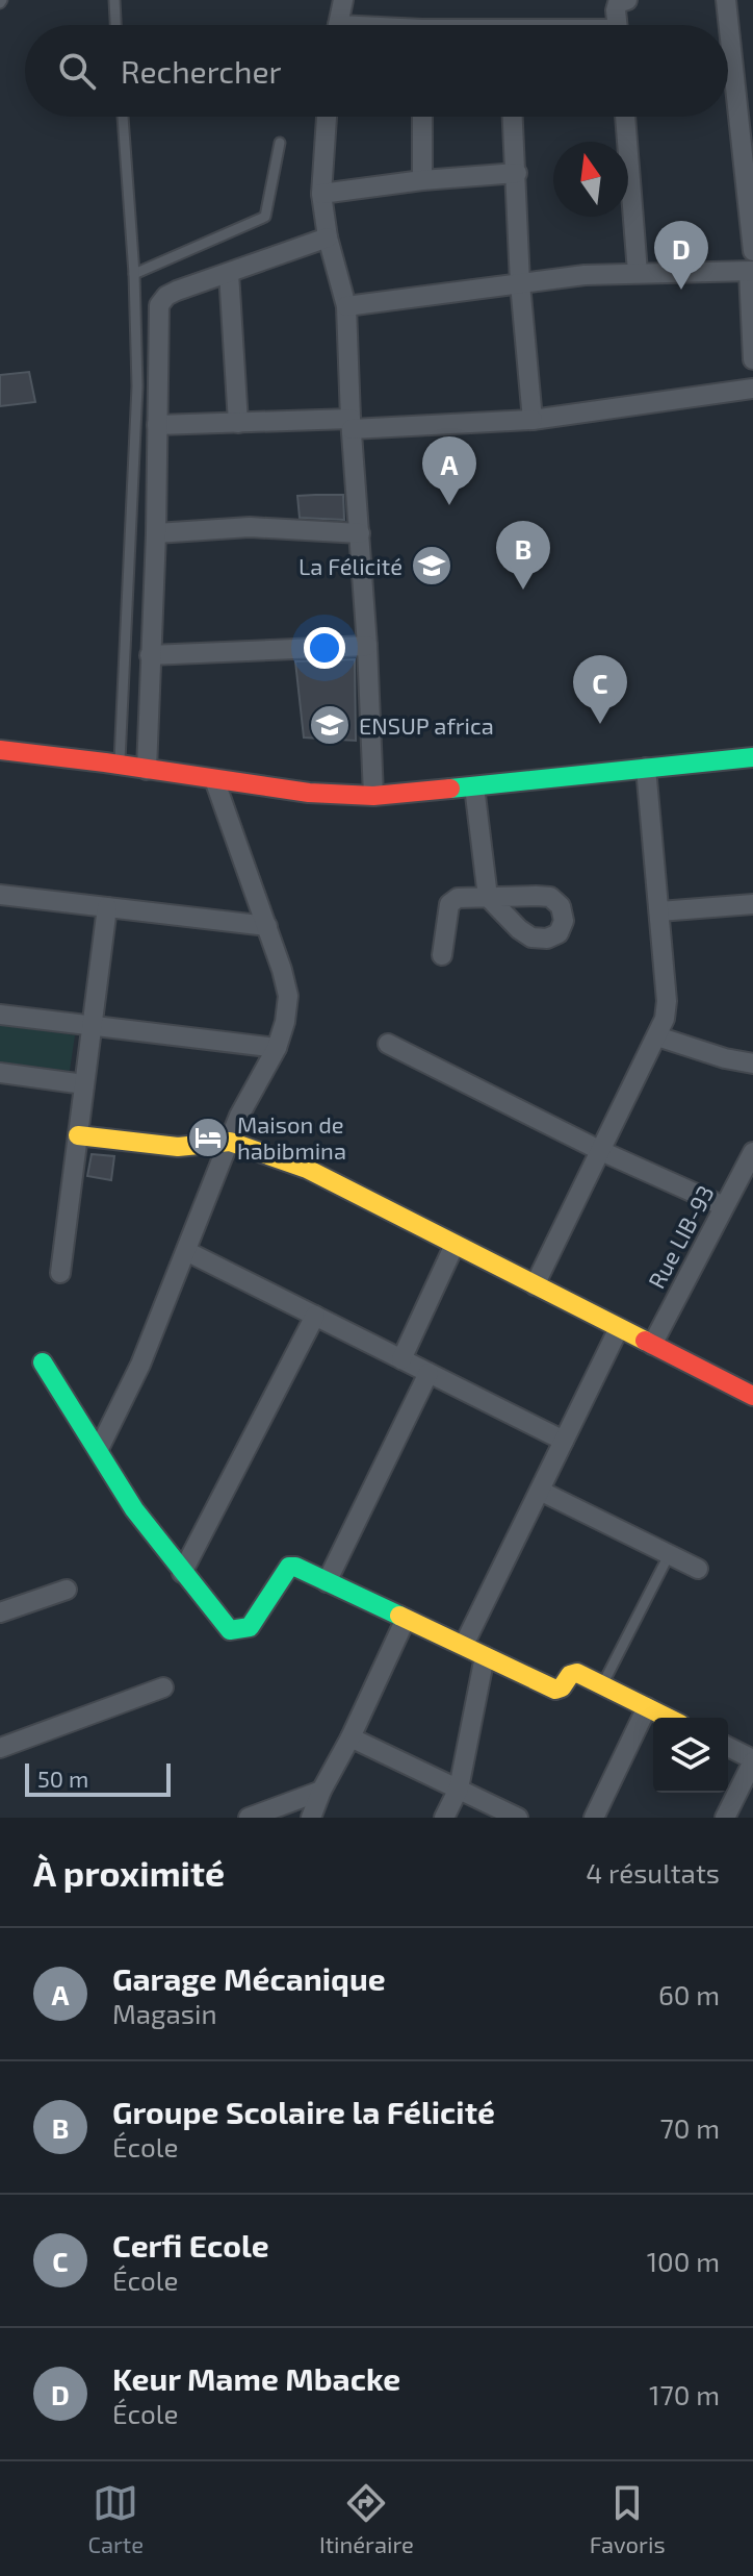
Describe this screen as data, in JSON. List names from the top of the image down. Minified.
{"streets":{"street":["Rue LIB-93"]},"places":{"school or university":["La Félicité","ENSUP africa"],"hotel":["Maison de habibmina"]},"scale_bar":"50 m","north":"top","page":{"search":"Rechercher","pins":["D","A","B","C"],"scale":"50 m","heading":["À proximité","4 résultats"],"list":[{"mark":"A","name":"Garage Mécanique","note":"Magasin","value":"60 m"},{"mark":"B","name":"Groupe Scolaire la Félicité","note":"École","value":"70 m"},{"mark":"C","name":"Cerfi Ecole","note":"École","value":"100 m"},{"mark":"D","name":"Keur Mame Mbacke","note":"École","value":"170 m"}],"nav":["Carte","Itinéraire","Favoris"]}}
